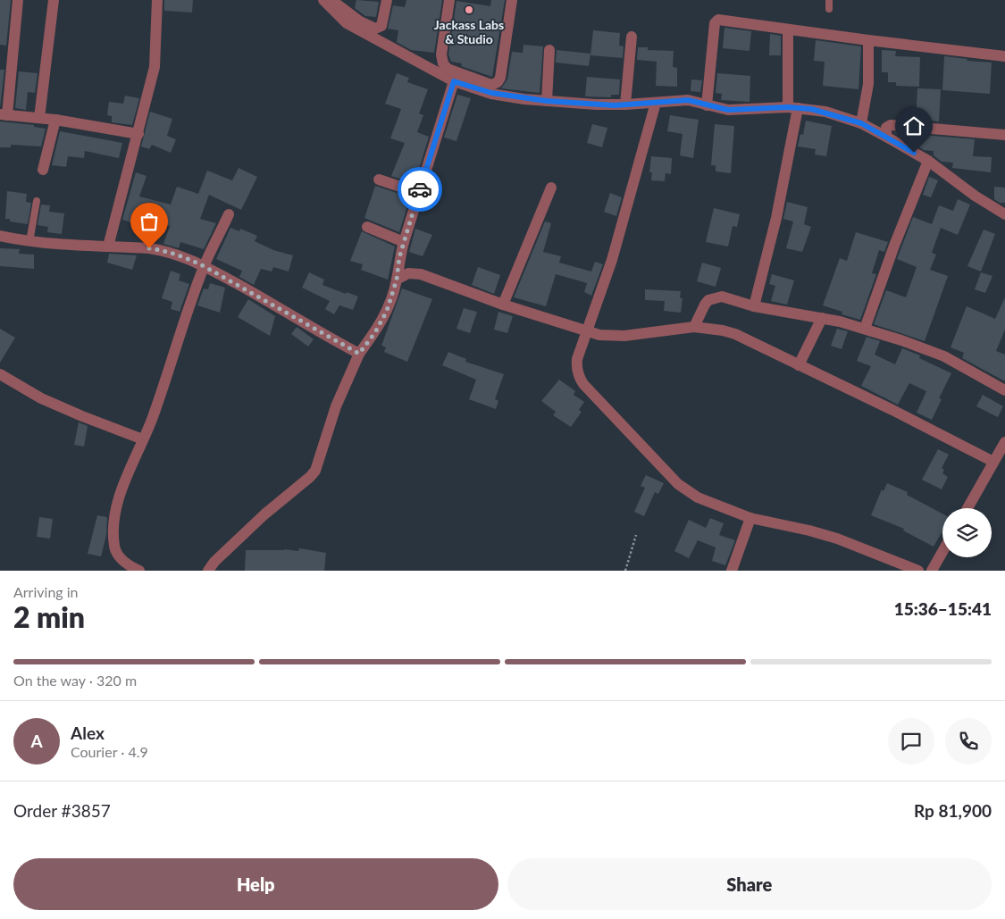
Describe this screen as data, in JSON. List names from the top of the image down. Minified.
{"places":["Jackass Labs & Studio"],"page":{"heading":["2 min","Arriving in","15:36–15:41"],"panel":["Alex","Courier · 4.9","Order #3857","Rp 81,900"],"bar":"On the way · 320 m","round":"A","buttons":["Help","Share"]}}
